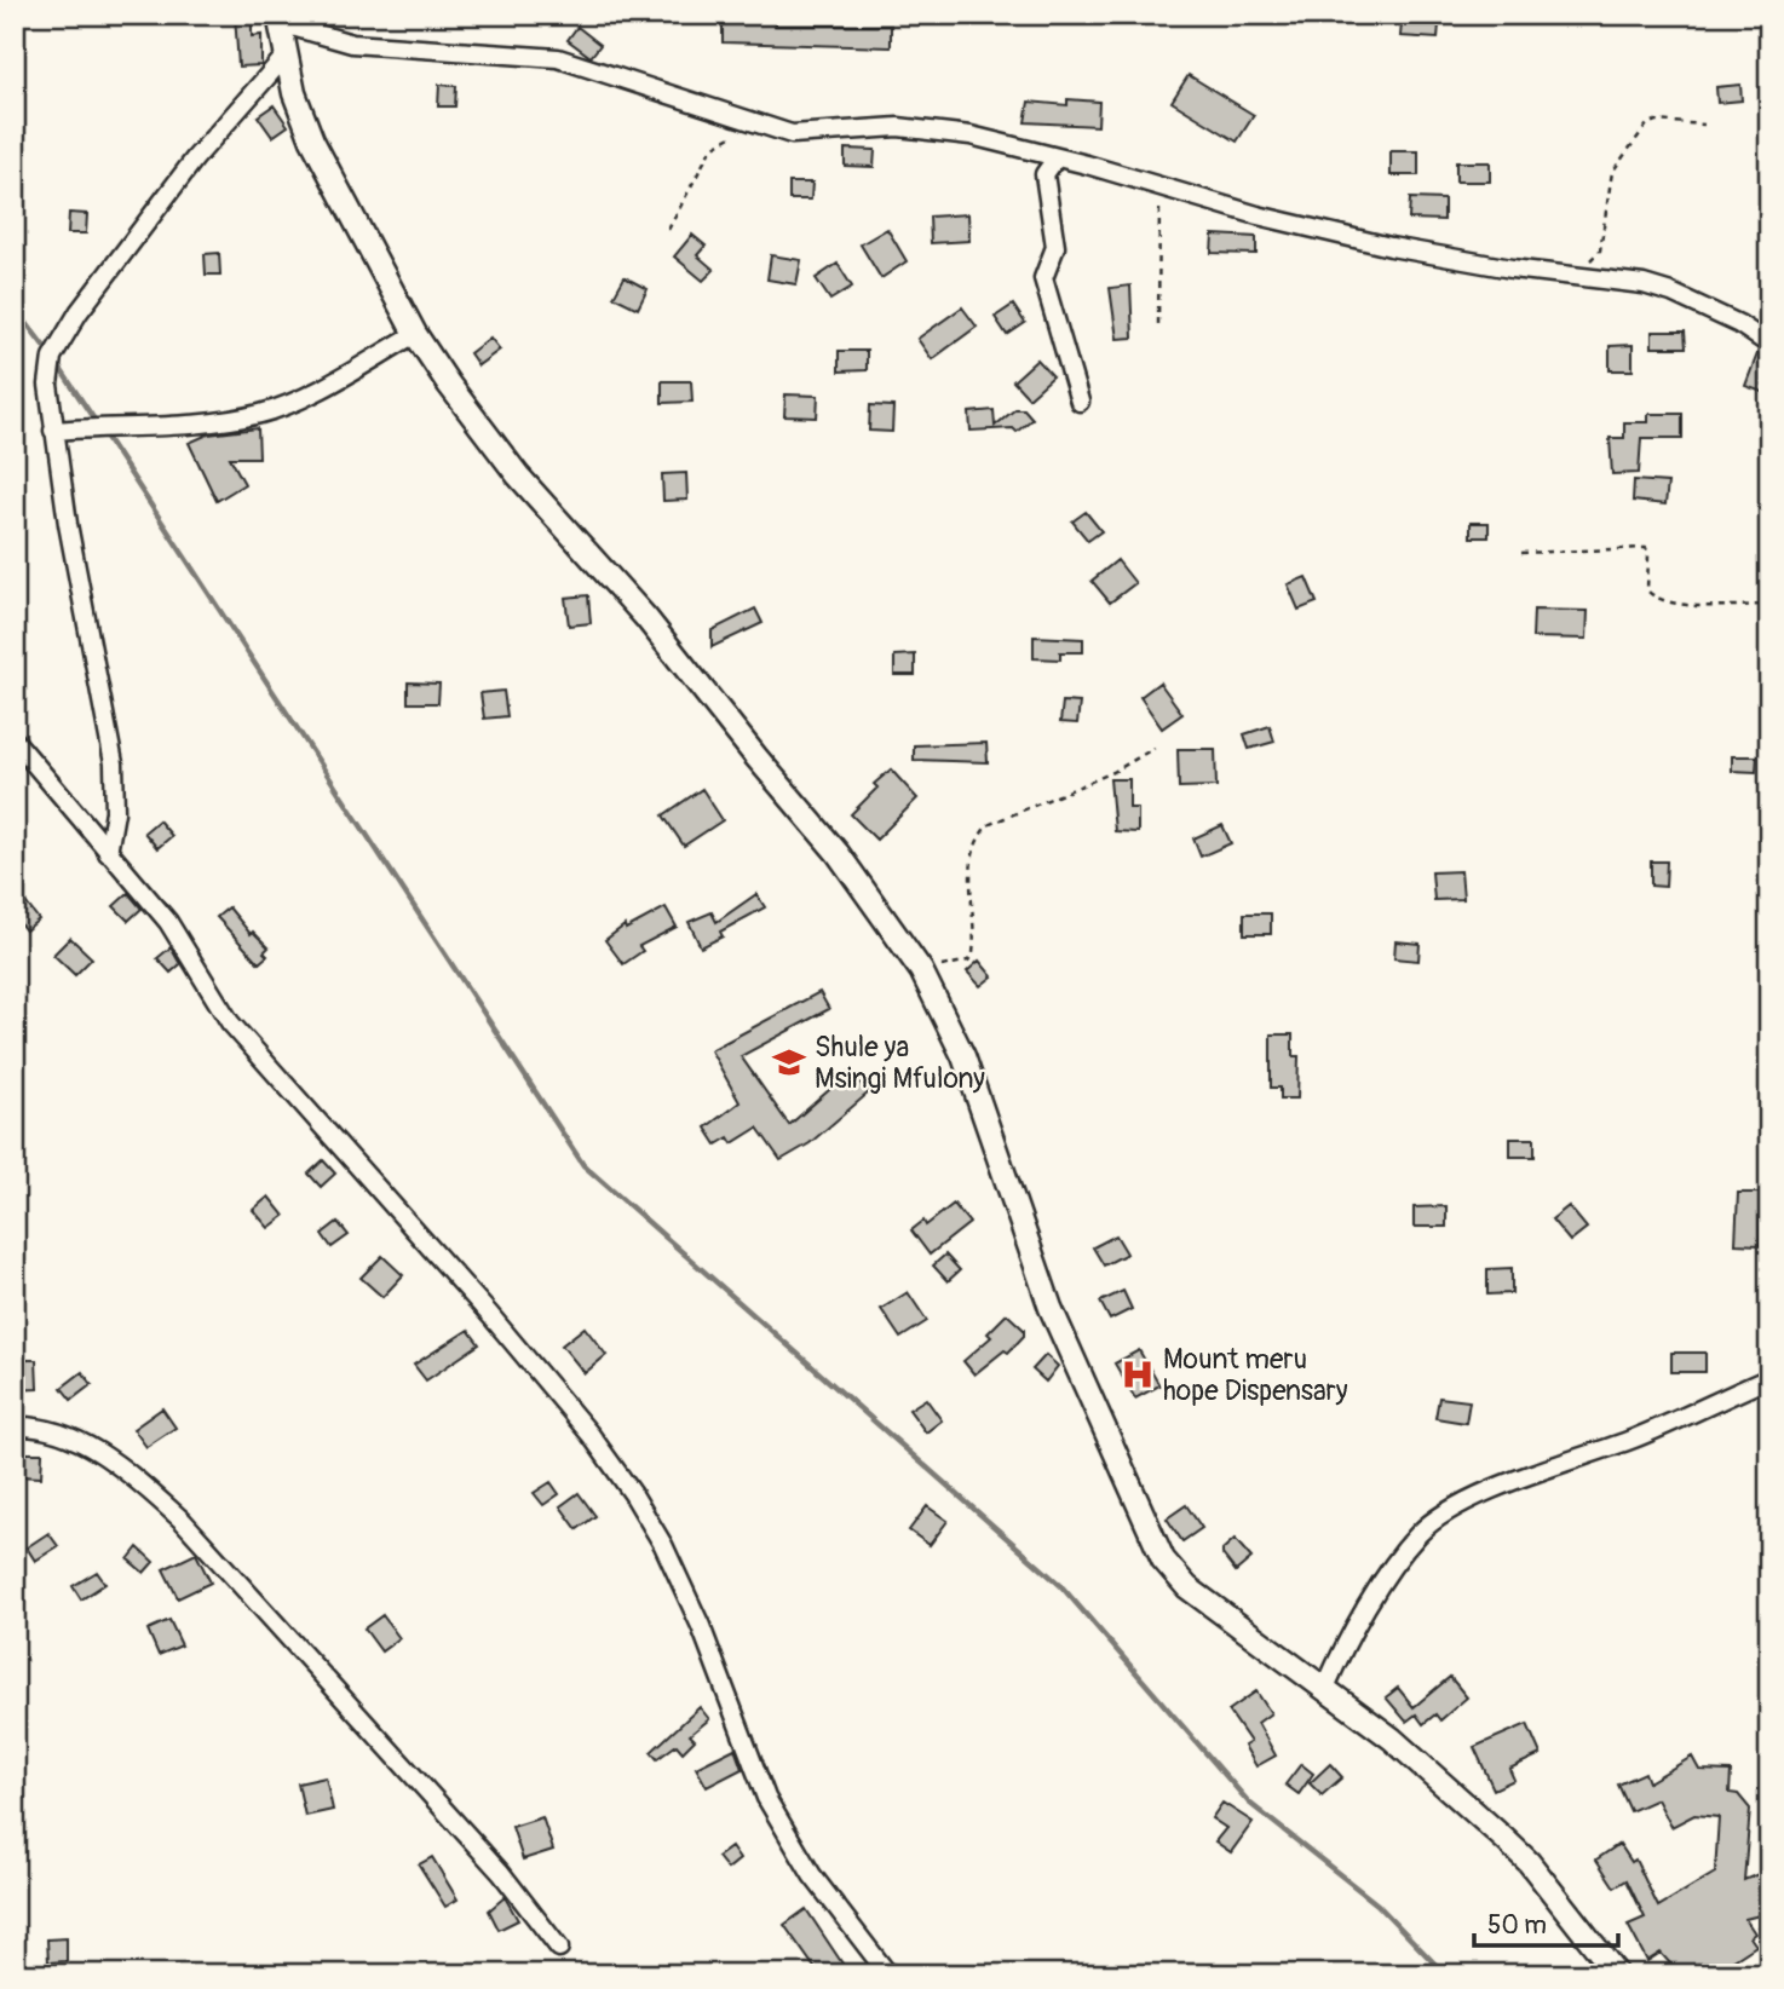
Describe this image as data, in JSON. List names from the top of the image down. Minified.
{"places":{"school or university":["Shule ya Msingi Mfulony"],"hospital":["Mount meru hope Dispensary"]},"scale_bar":"50 m"}
